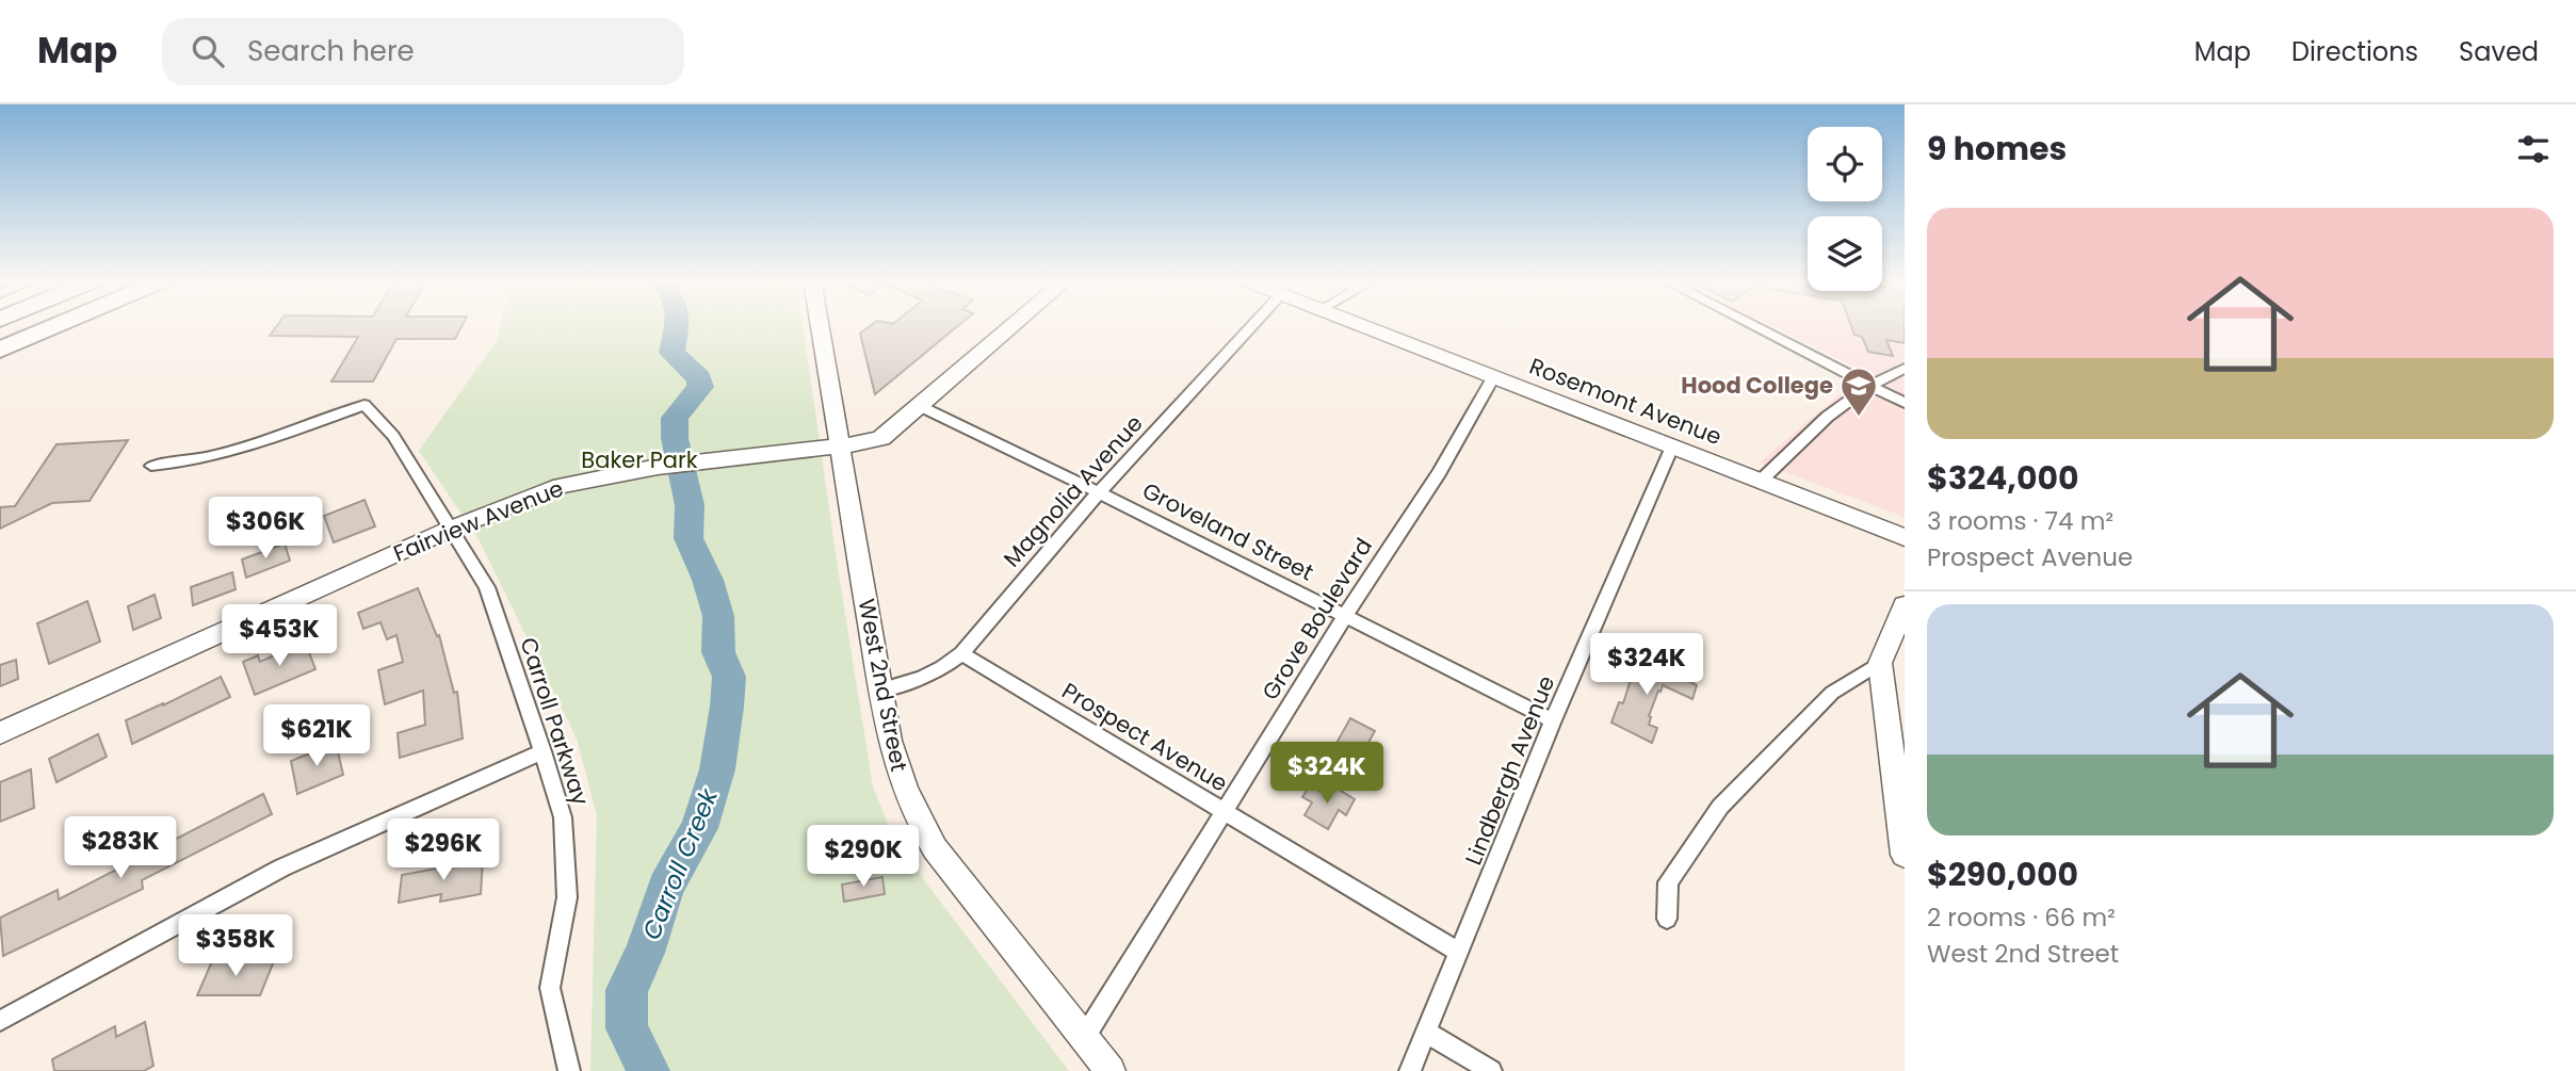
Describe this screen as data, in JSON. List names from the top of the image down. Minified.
{"streets":{"street":["Rosemont Avenue","Magnolia Avenue","Fairview Avenue","Groveland Street","Grove Boulevard","West 2nd Street","Carroll Parkway","Prospect Avenue","Lindbergh Avenue"]},"crossings":[["Rosemont Avenue","Grove Boulevard"],["Rosemont Avenue","Lindbergh Avenue"],["Magnolia Avenue","Groveland Street"],["Magnolia Avenue","West 2nd Street"],["Magnolia Avenue","Prospect Avenue"],["Fairview Avenue","Groveland Street"],["Fairview Avenue","West 2nd Street"],["Fairview Avenue","Carroll Parkway"],["Groveland Street","Grove Boulevard"],["Groveland Street","Lindbergh Avenue"],["Grove Boulevard","West 2nd Street"],["Grove Boulevard","Prospect Avenue"],["Prospect Avenue","Lindbergh Avenue"]],"water":["Carroll Creek"],"parks":["Baker Park"],"places":{"school or university":["Hood College"]},"page":{"header":"Map","search":"Search here","nav":["Map","Directions","Saved"],"heading":"9 homes","list":[{"name":"$324,000","note":"3 rooms · 74 m² · Prospect Avenue"},{"name":"$290,000","note":"2 rooms · 66 m² · West 2nd Street"}],"price":["$306K","$453K","$324K","$621K","$324K","$283K","$296K","$290K","$358K"]}}
